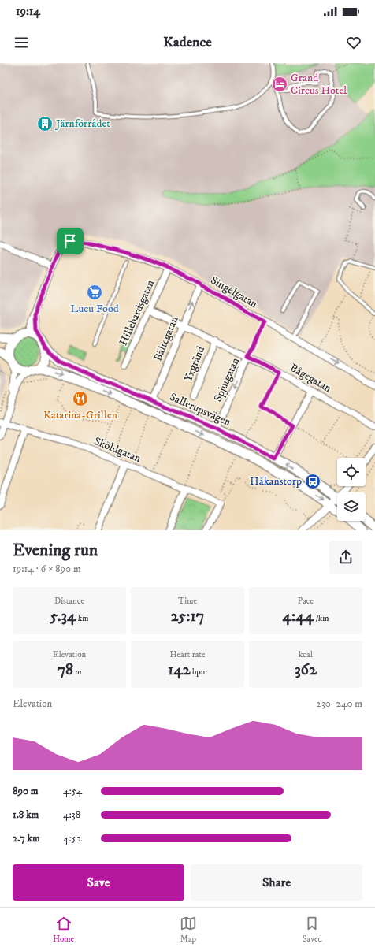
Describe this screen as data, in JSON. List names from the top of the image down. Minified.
{"streets":{"main road":["Sallerupsvägen"],"street":["Singelgatan","Hillebardsgatan","Bältegatan","Yxgränd","Bågegatan","Spjutgatan","Sköldgatan"]},"crossings":[["Singelgatan","Hillebardsgatan"],["Singelgatan","Bältegatan"],["Singelgatan","Sallerupsvägen"],["Hillebardsgatan","Bågegatan"],["Bältegatan","Bågegatan"],["Bältegatan","Sallerupsvägen"],["Yxgränd","Bågegatan"],["Bågegatan","Spjutgatan"],["Spjutgatan","Sallerupsvägen"]],"one_way":["Bältegatan","Spjutgatan"],"places":{"hotel":["Grand Circus Hotel"],"building":["Järnförrådet"],"supermarket":["Lucu Food"],"restaurant":["Katarina-Grillen"],"bus stop":["Håkanstorp"]},"page":{"status":"19:14","header":"Kadence","heading":["Evening run","19:14 · 6 × 890 m"],"stats":[["Distance","5.34 km"],["Time","25:17"],["Pace","4:44 /km"],["Elevation","78 m"],["Heart rate","142 bpm"],["kcal","362"]],"chart":["Elevation","230–240 m"],"list":[{"name":"890 m","note":"4:54"},{"name":"1.8 km","note":"4:38"},{"name":"2.7 km","note":"4:52"}],"buttons":["Save","Share"],"tabs":["Home","Map","Saved"]}}
